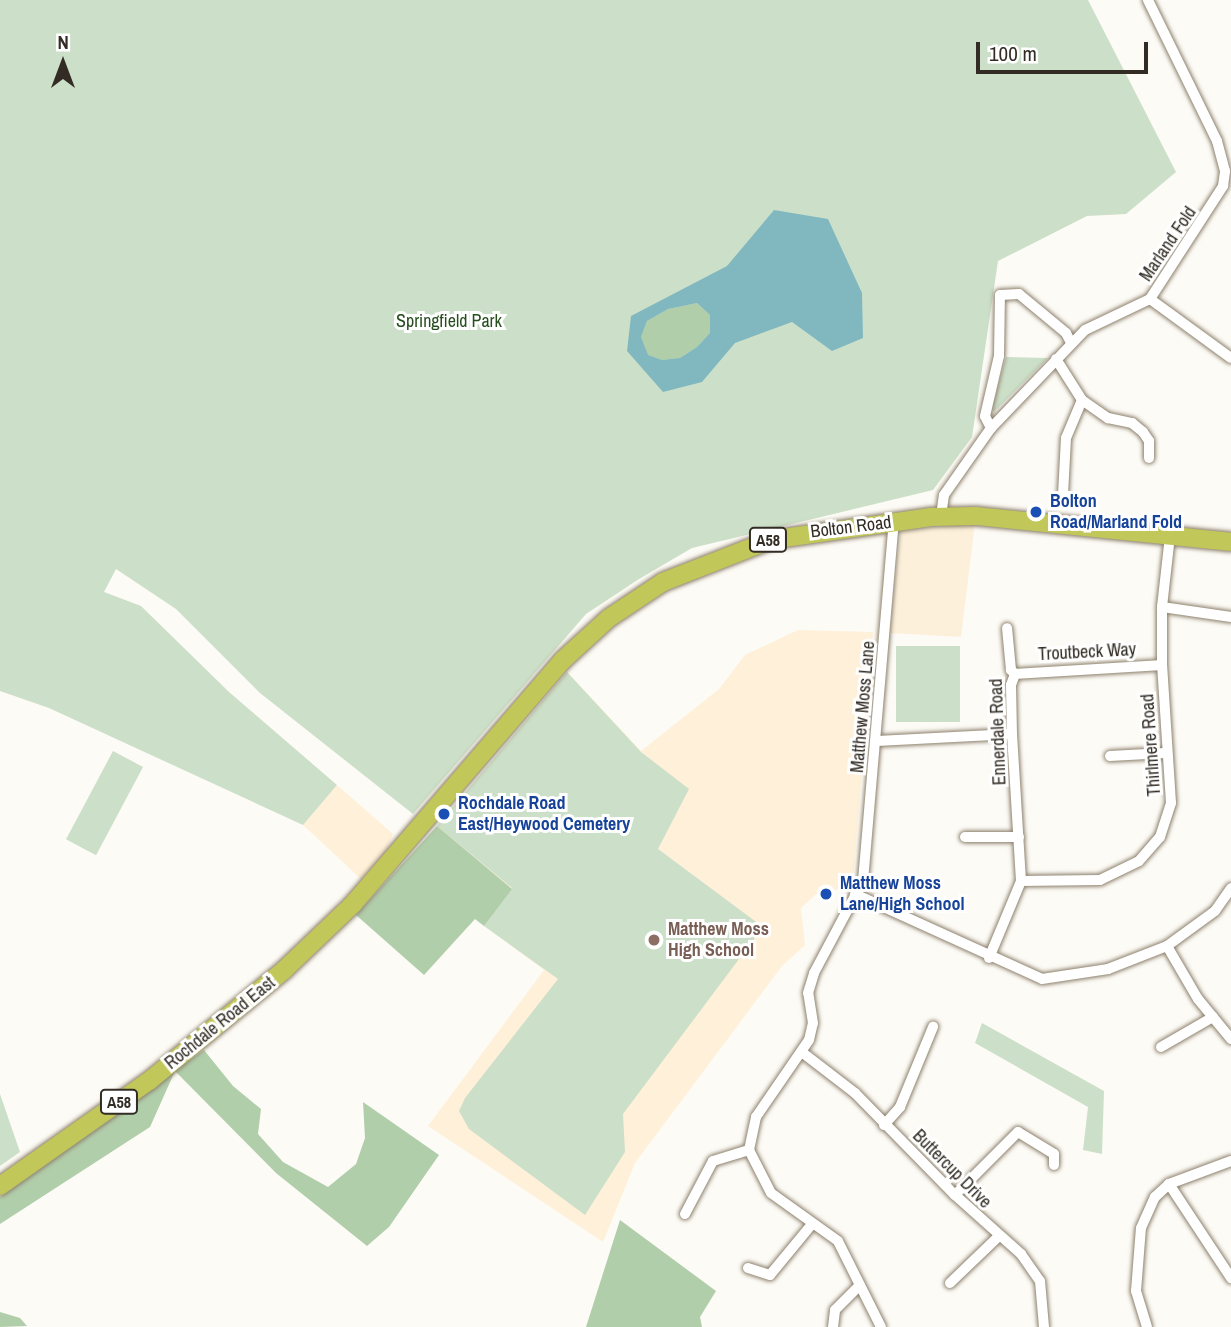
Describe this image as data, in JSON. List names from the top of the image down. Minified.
{"streets":{"highway":["Bolton Road","A58","Rochdale Road East"],"street":["Marland Fold","Troutbeck Way","Matthew Moss Lane","Ennerdale Road","Thirlmere Road","Buttercup Drive"]},"crossings":[["Marland Fold","Bolton Road"],["Bolton Road","Matthew Moss Lane"],["Bolton Road","Thirlmere Road"],["Bolton Road","Rochdale Road East"],["Troutbeck Way","Ennerdale Road"],["Troutbeck Way","Thirlmere Road"],["Matthew Moss Lane","Buttercup Drive"],["Ennerdale Road","Thirlmere Road"]],"parks":["Springfield Park"],"places":["Bolton Road/Marland Fold","Rochdale Road East/Heywood Cemetery","Matthew Moss Lane/High School","Matthew Moss High School"],"scale_bar":"100 m","north":"top"}
